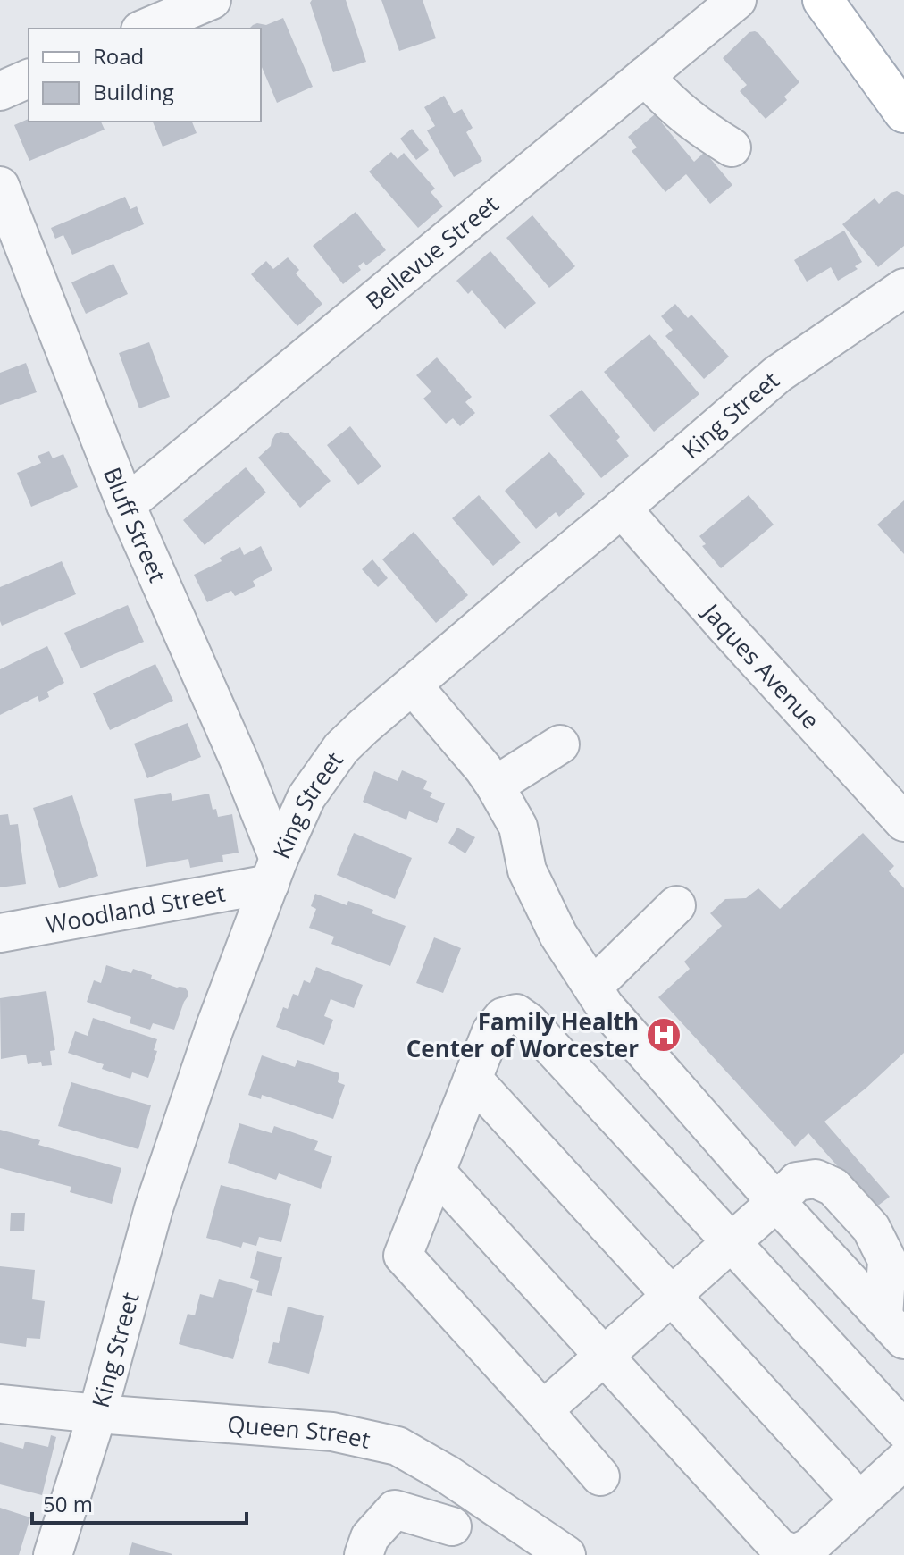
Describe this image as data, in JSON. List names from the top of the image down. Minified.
{"streets":{"street":["Bellevue Street","King Street","Bluff Street","Jaques Avenue","Woodland Street","Queen Street"]},"crossings":[["Bellevue Street","Bluff Street"],["King Street","Bluff Street"],["King Street","Jaques Avenue"],["King Street","Woodland Street"],["King Street","Queen Street"],["Bluff Street","Woodland Street"]],"places":{"hospital":["Family Health Center of Worcester"]},"legend":["Road","Building"],"scale_bar":"50 m"}
